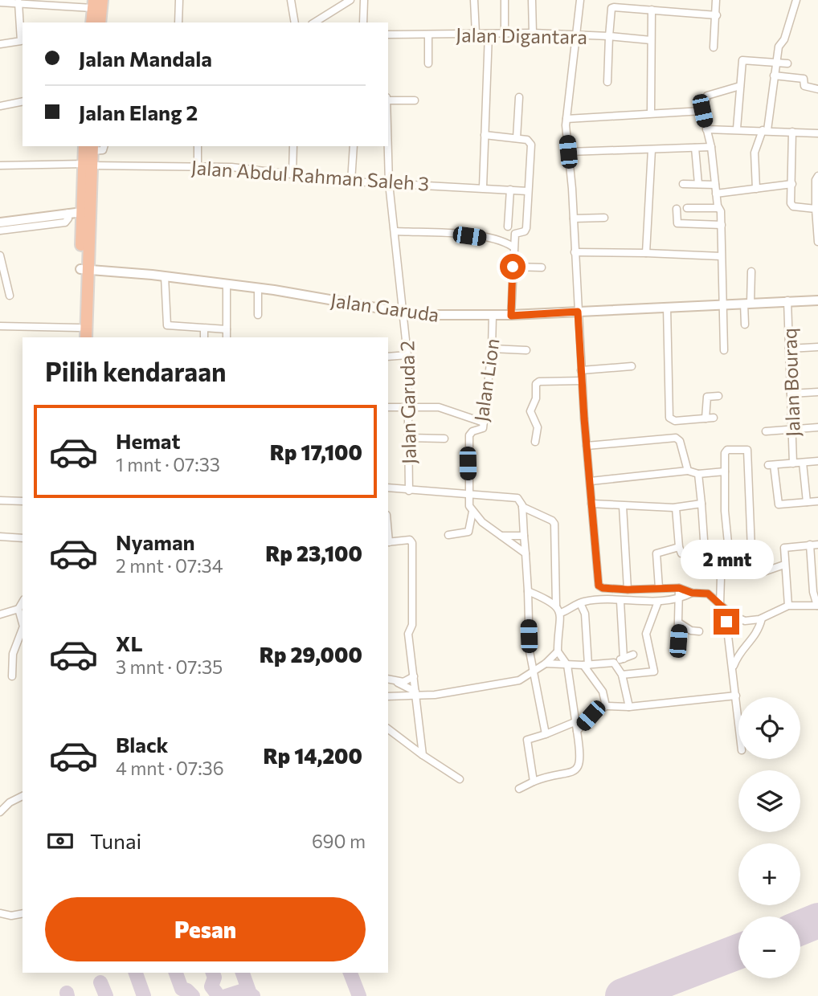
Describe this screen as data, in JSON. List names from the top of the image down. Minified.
{"streets":{"street":["Jalan Digantara","Jalan Abdul Rahman Saleh 3","Jalan Garuda","Jalan Lion","Jalan Bouraq","Jalan Garuda 2"]},"crossings":[["Jalan Abdul Rahman Saleh 3","Jalan Garuda 2"],["Jalan Garuda","Jalan Lion"],["Jalan Garuda","Jalan Bouraq"],["Jalan Garuda","Jalan Garuda 2"]],"page":{"banner":["Jalan Mandala","Jalan Elang 2"],"heading":"Pilih kendaraan","list":[{"name":"Hemat","note":"1 mnt · 07:33","value":"Rp 17,100"},{"name":"Nyaman","note":"2 mnt · 07:34","value":"Rp 23,100"},{"name":"XL","note":"3 mnt · 07:35","value":"Rp 29,000"},{"name":"Black","note":"4 mnt · 07:36","value":"Rp 14,200"}],"bubble":"2 mnt","map_buttons":["+","−"],"pay":["Tunai","690 m"],"buttons":"Pesan"}}
